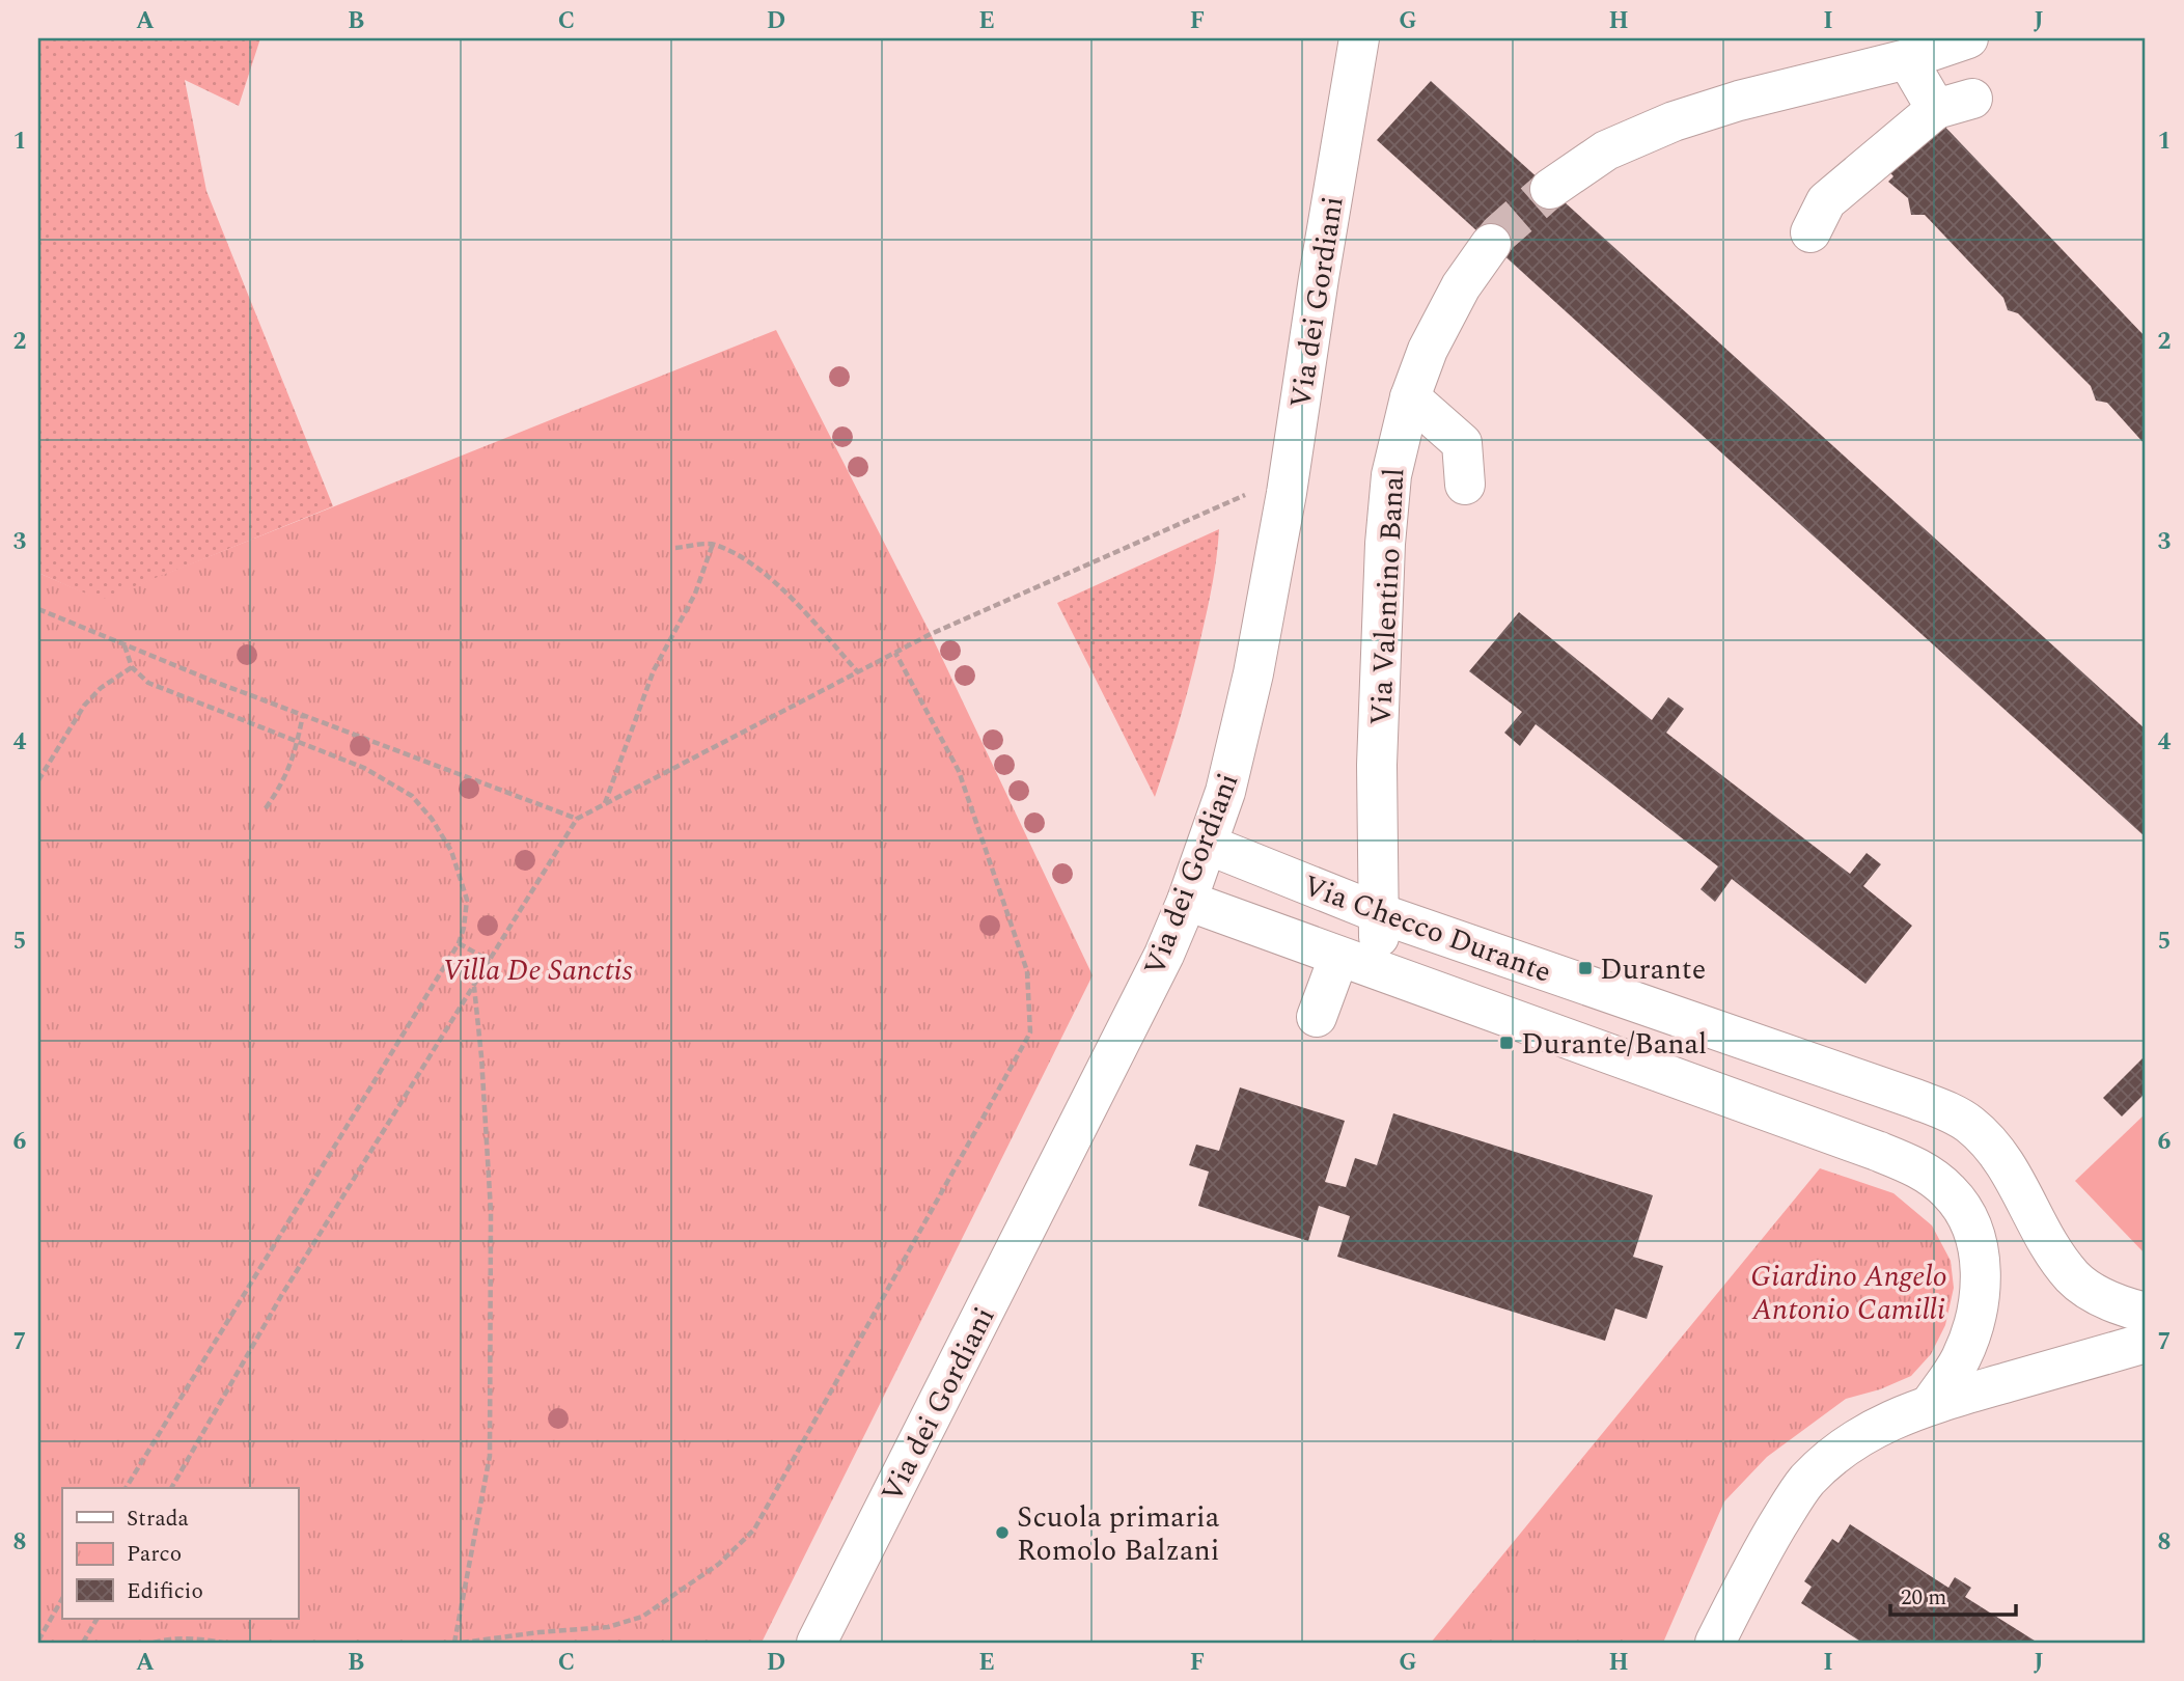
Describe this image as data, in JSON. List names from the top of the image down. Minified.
{"streets":{"street":["Via dei Gordiani","Via Valentino Banal","Via Checco Durante"]},"crossings":[["Via dei Gordiani","Via Checco Durante"],["Via Valentino Banal","Via Checco Durante"]],"parks":["Villa De Sanctis","Giardino Angelo Antonio Camilli"],"places":{"transit":["Durante","Durante/Banal"],"other":["Scuola primaria Romolo Balzani"]},"legend":["Strada","Parco","Edificio"],"scale_bar":"20 m","grid":{"columns":["A","B","C","D","E","F","G","H","I","J"],"rows":["1","2","3","4","5","6","7","8"]}}
